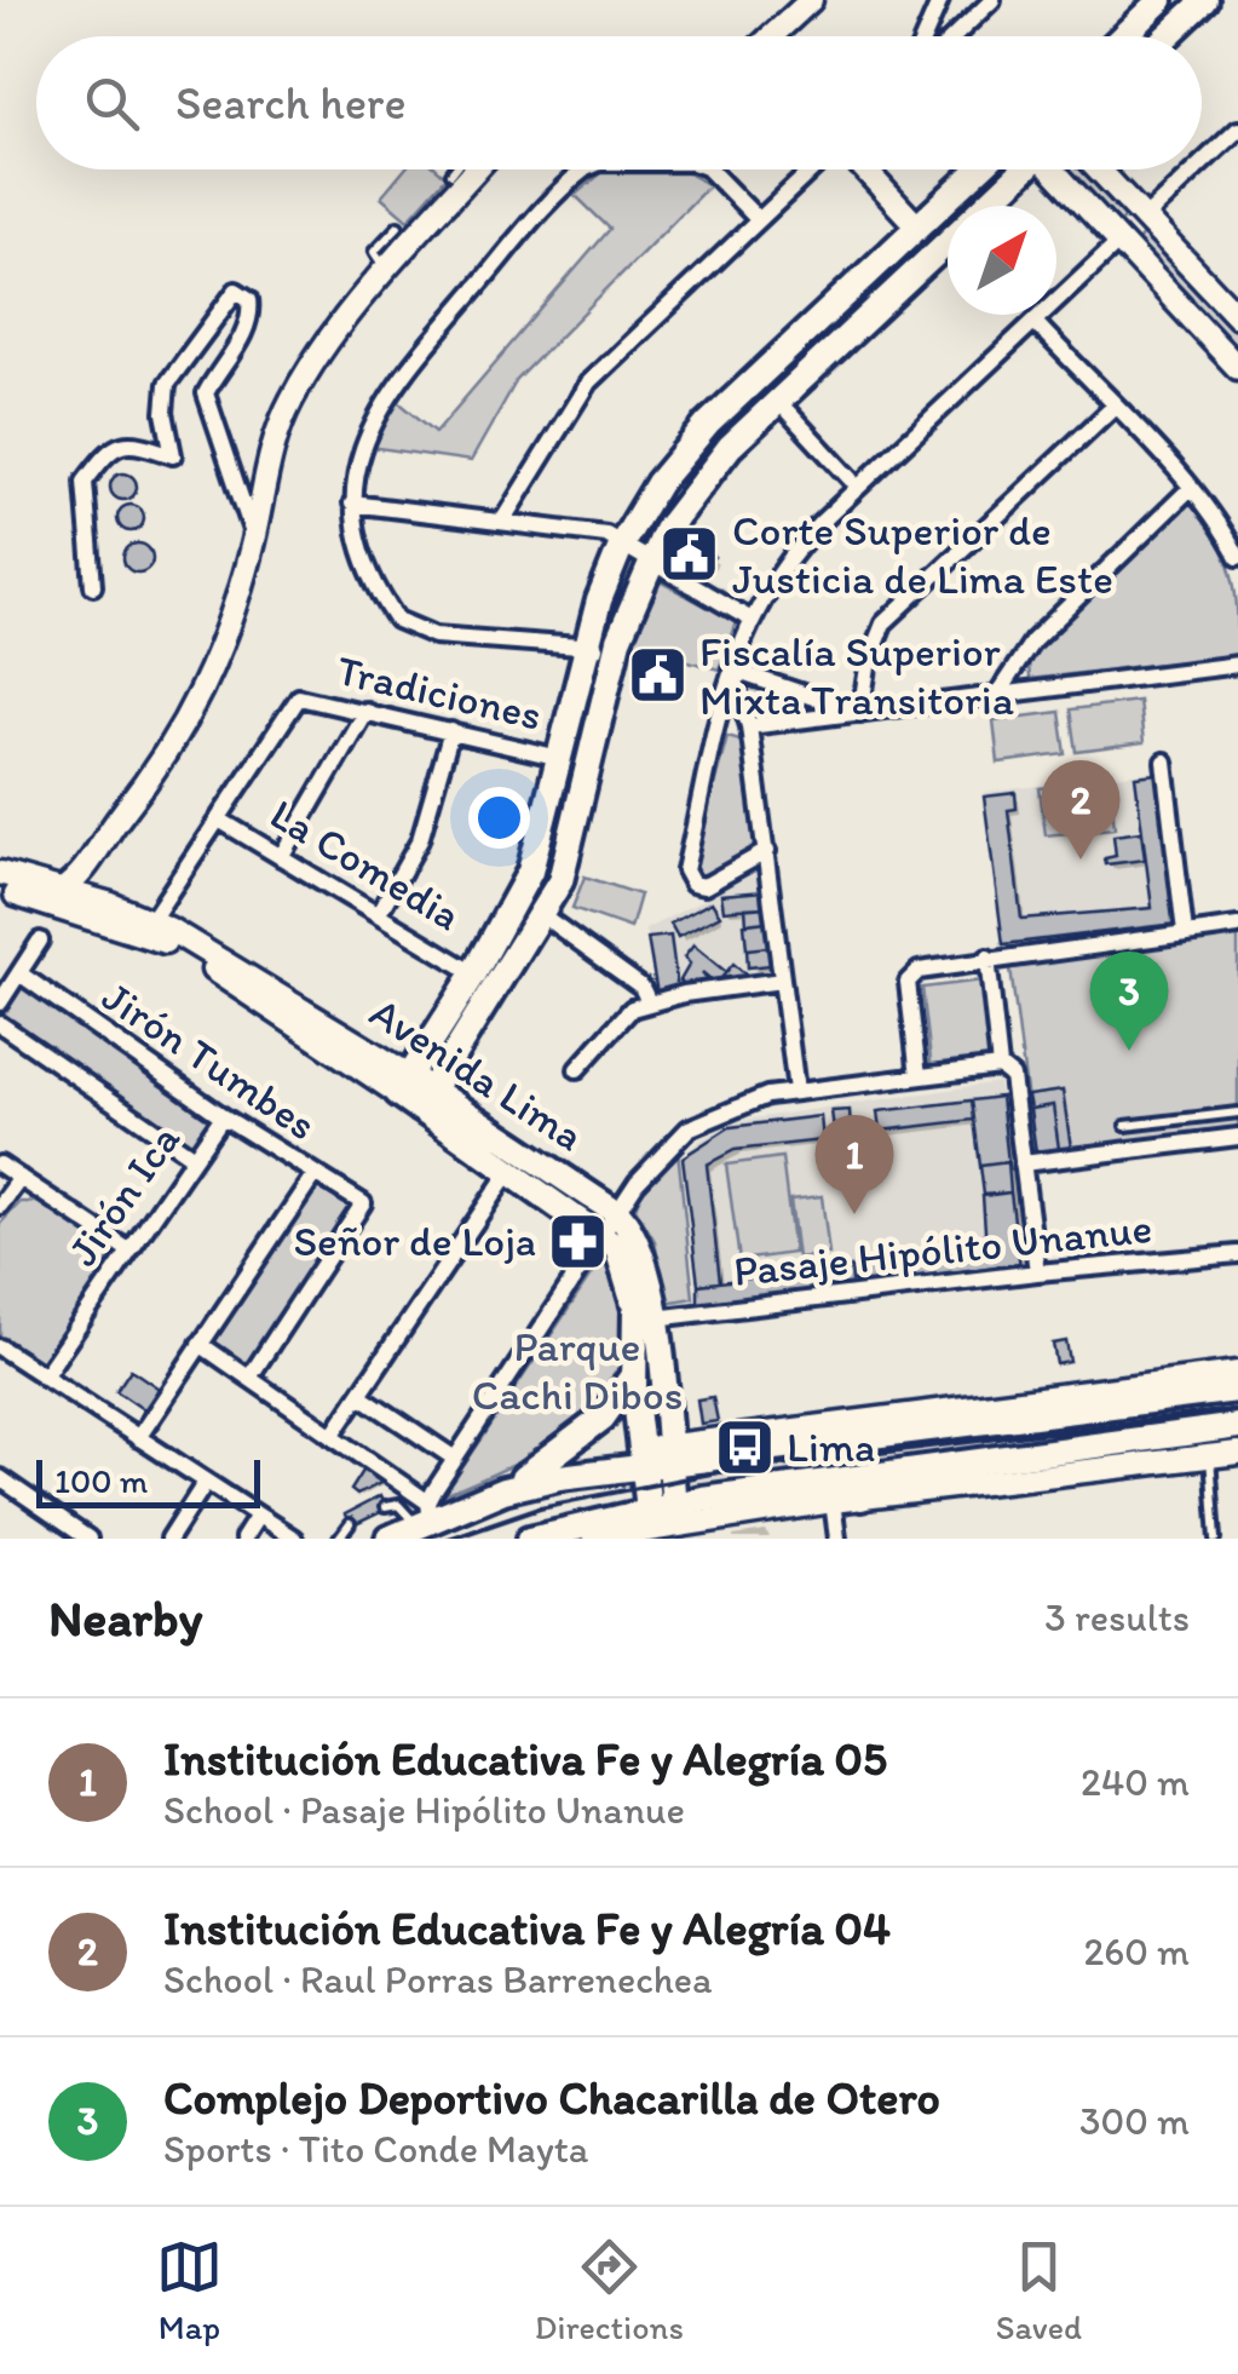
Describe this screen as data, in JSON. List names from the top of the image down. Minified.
{"streets":{"main road":["Avenida Lima"],"street":["Tradiciones","La Comedia","Jirón Tumbes","Jirón Ica","Pasaje Hipólito Unanue"]},"crossings":[["Tradiciones","La Comedia"],["Jirón Tumbes","Jirón Ica"],["Avenida Lima","Pasaje Hipólito Unanue"]],"parks":["Parque Cachi Dibos"],"places":{"public building":["Corte Superior de Justicia de Lima Este","Fiscalía Superior Mixta Transitoria"],"pharmacy":["Señor de Loja"],"bus stop":["Lima"]},"scale_bar":"100 m","north":"top right","page":{"search":"Search here","pins":["2","3","1"],"scale":"100 m","heading":["Nearby","3 results"],"list":[{"mark":"1","name":"Institución Educativa Fe y Alegría 05","note":"School · Pasaje Hipólito Unanue","value":"240 m"},{"mark":"2","name":"Institución Educativa Fe y Alegría 04","note":"School · Raul Porras Barrenechea","value":"260 m"},{"mark":"3","name":"Complejo Deportivo Chacarilla de Otero","note":"Sports · Tito Conde Mayta","value":"300 m"}],"nav":["Map","Directions","Saved"]}}
